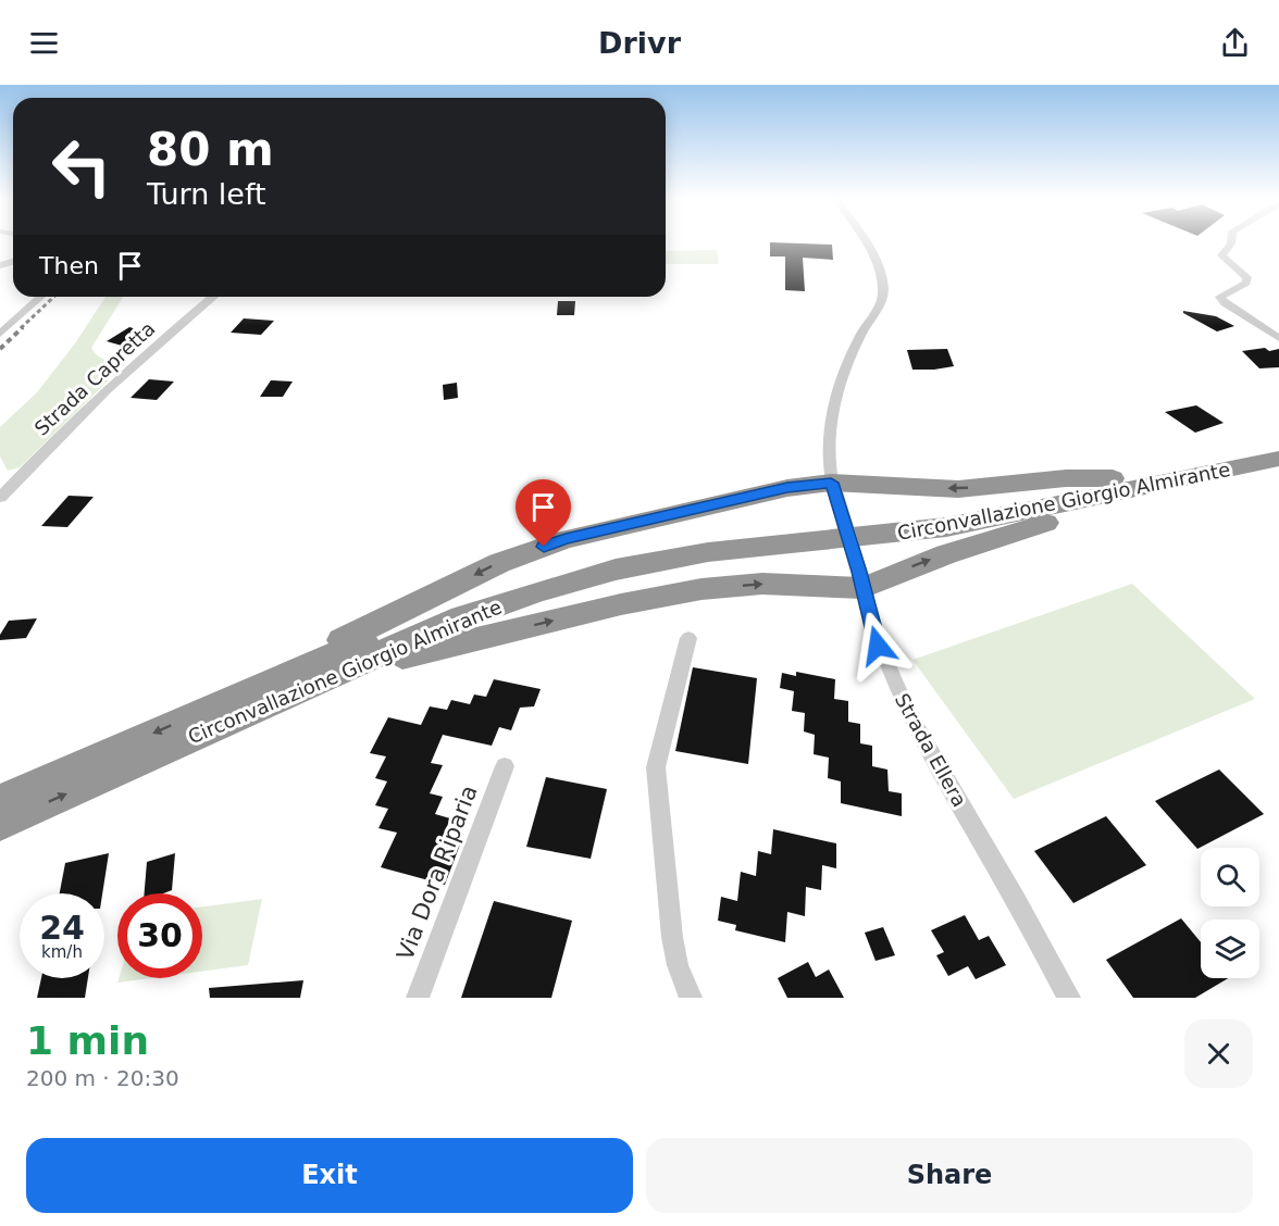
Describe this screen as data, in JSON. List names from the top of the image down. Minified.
{"streets":{"highway":["Circonvallazione Giorgio Almirante"],"street":["Strada Capretta","Strada Ellera","Via Dora Riparia"]},"page":{"header":"Drivr","turn":["80 m","Turn left"],"then":"Then","speed":"24 km/h","limit":"30","heading":["1 min","200 m · 20:30"],"buttons":["Exit","Share"]}}
